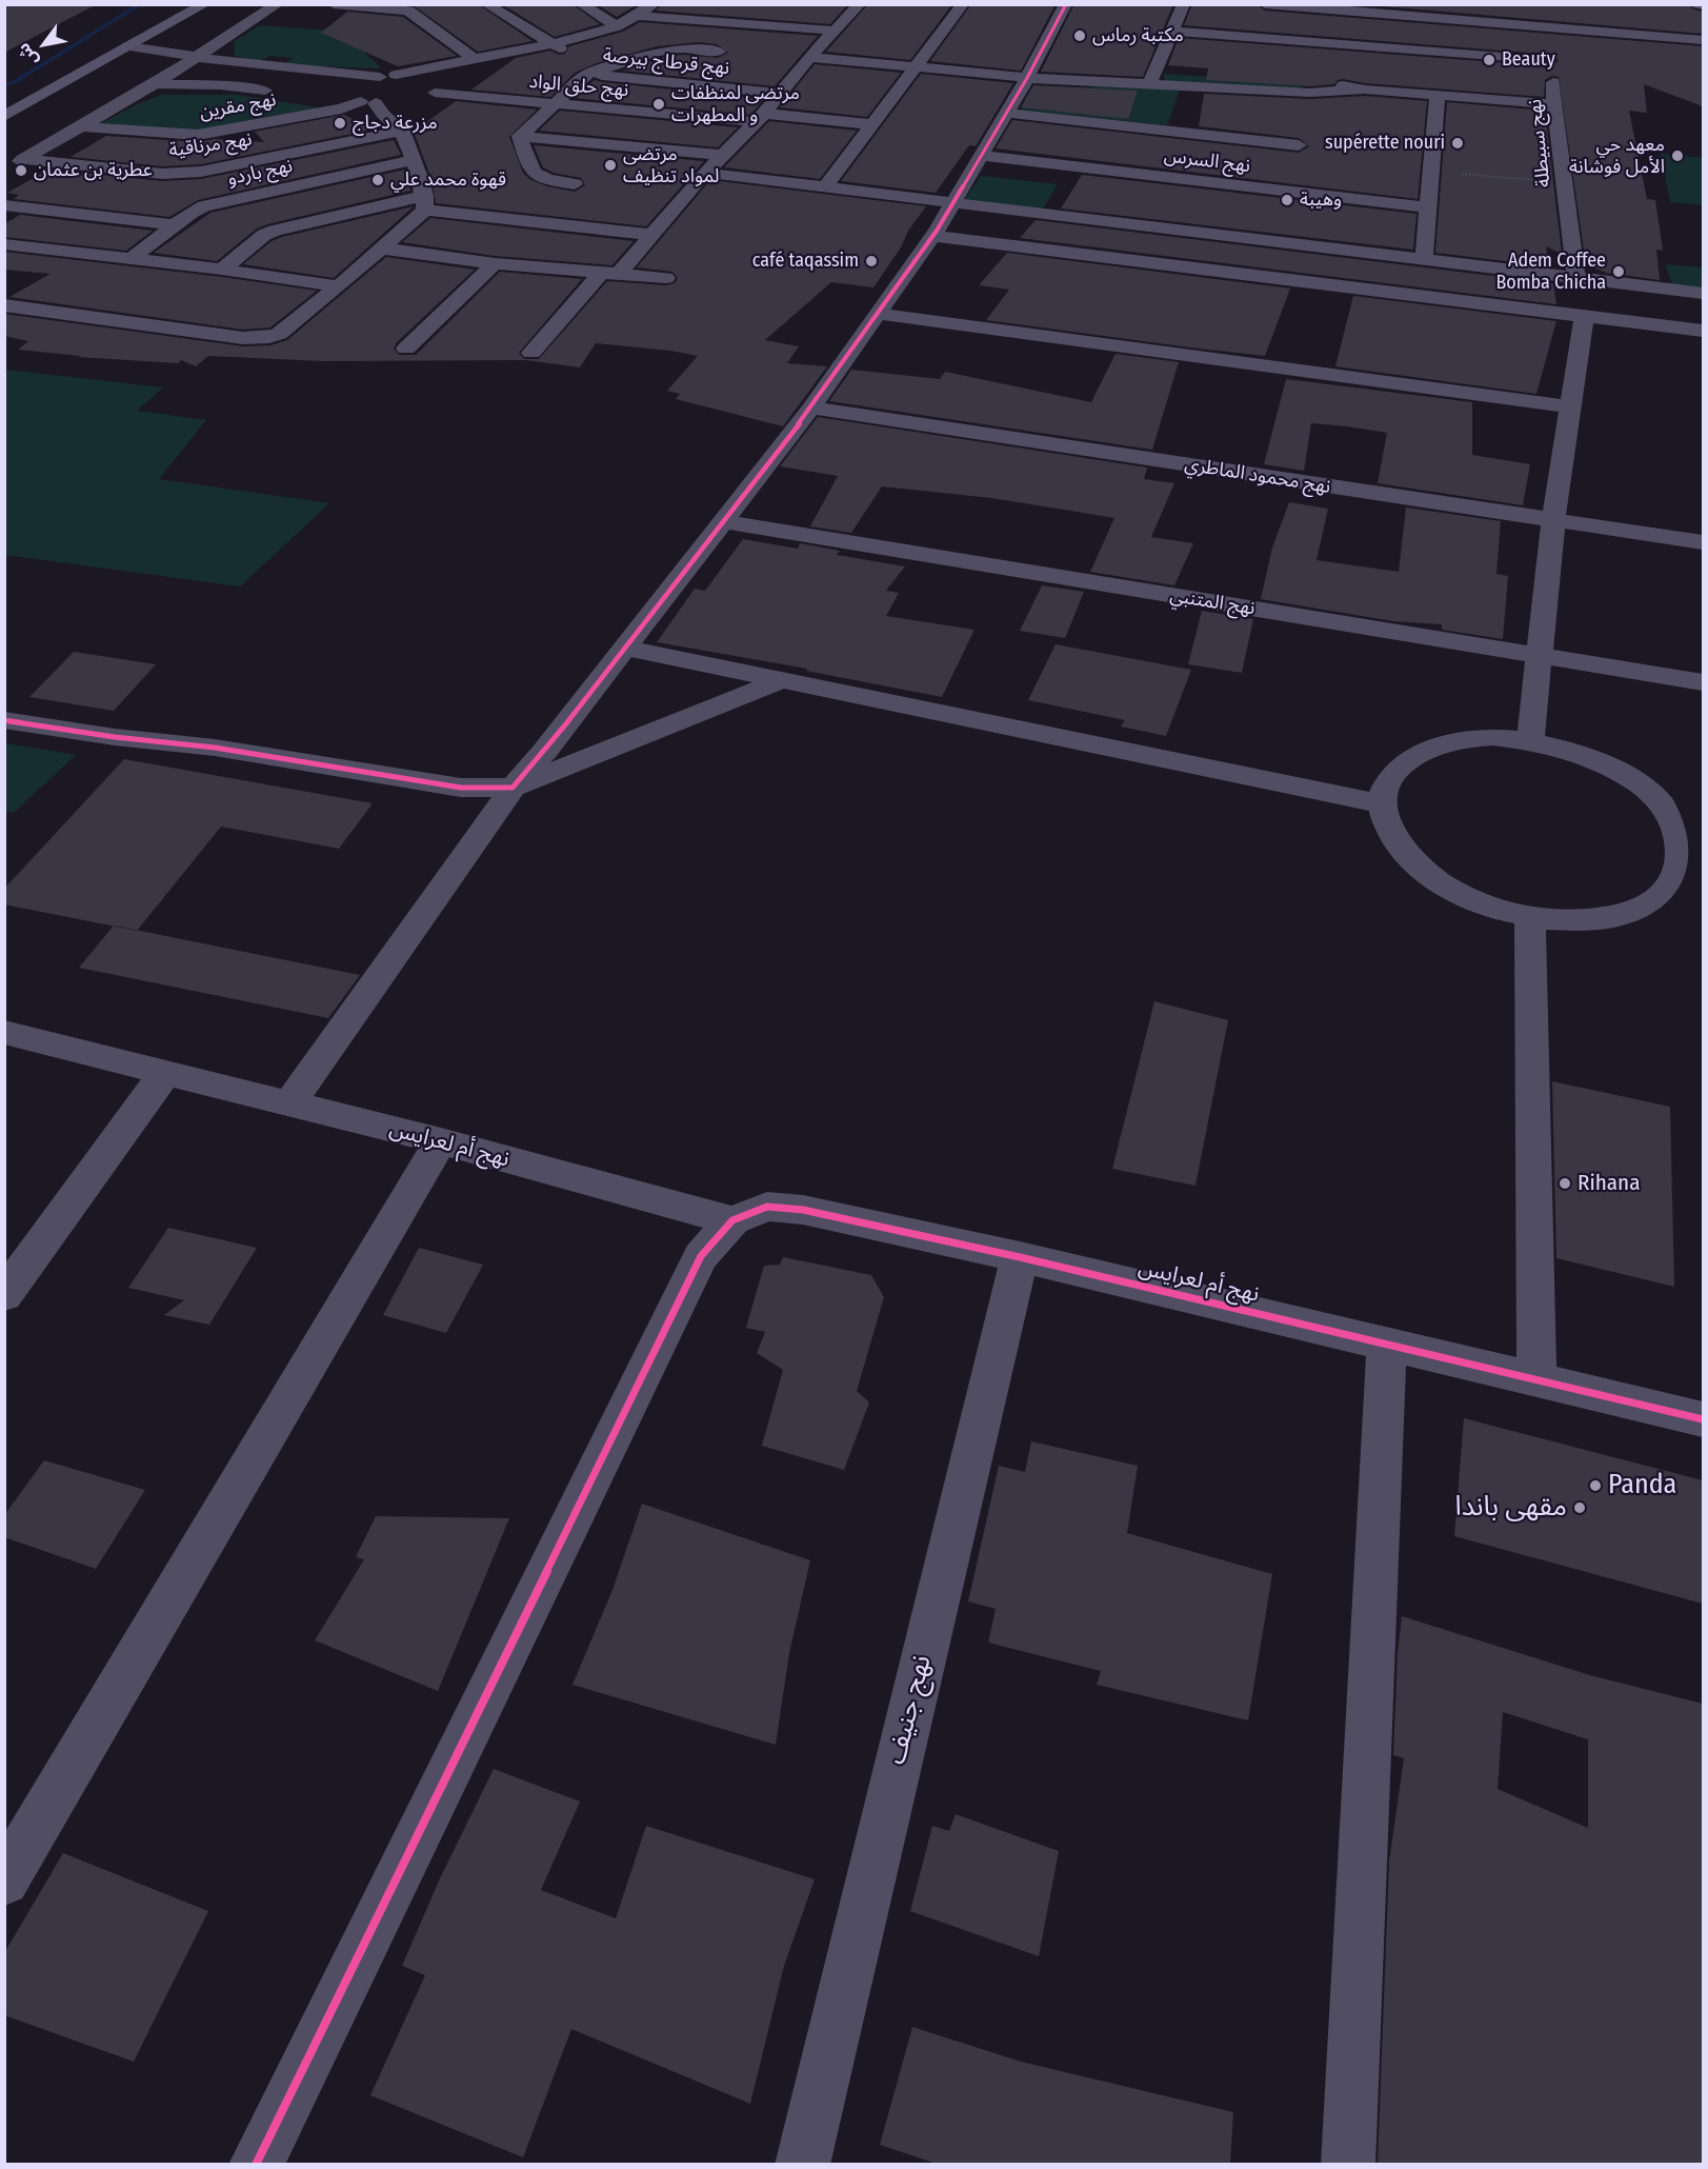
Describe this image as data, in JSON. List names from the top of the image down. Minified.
{"streets":{"street":["نهج قرطاج بيرصة","نهج حلق الواد","نهج مقرين","نهج سبيطلة","نهج مرناقية","نهج السرس","نهج باردو","نهج محمود الماطري","نهج المتنبي","نهج أم لعرايس","نهج جنيف"]},"crossings":[["نهج أم لعرايس","نهج جنيف"]],"places":["مكتبة رماس","Beauty","مرتضى لمنظفات و المطهرات","مزرعة دجاج","supérette nouri","معهد حي الأمل فوشانة","مرتضى لمواد تنظيف","عطرية بن عثمان","قهوة محمد علي","وهيبة","café taqassim","Adem Coffee Bomba Chicha","Rihana","Panda","مقهى باندا"],"north":"bottom left"}
